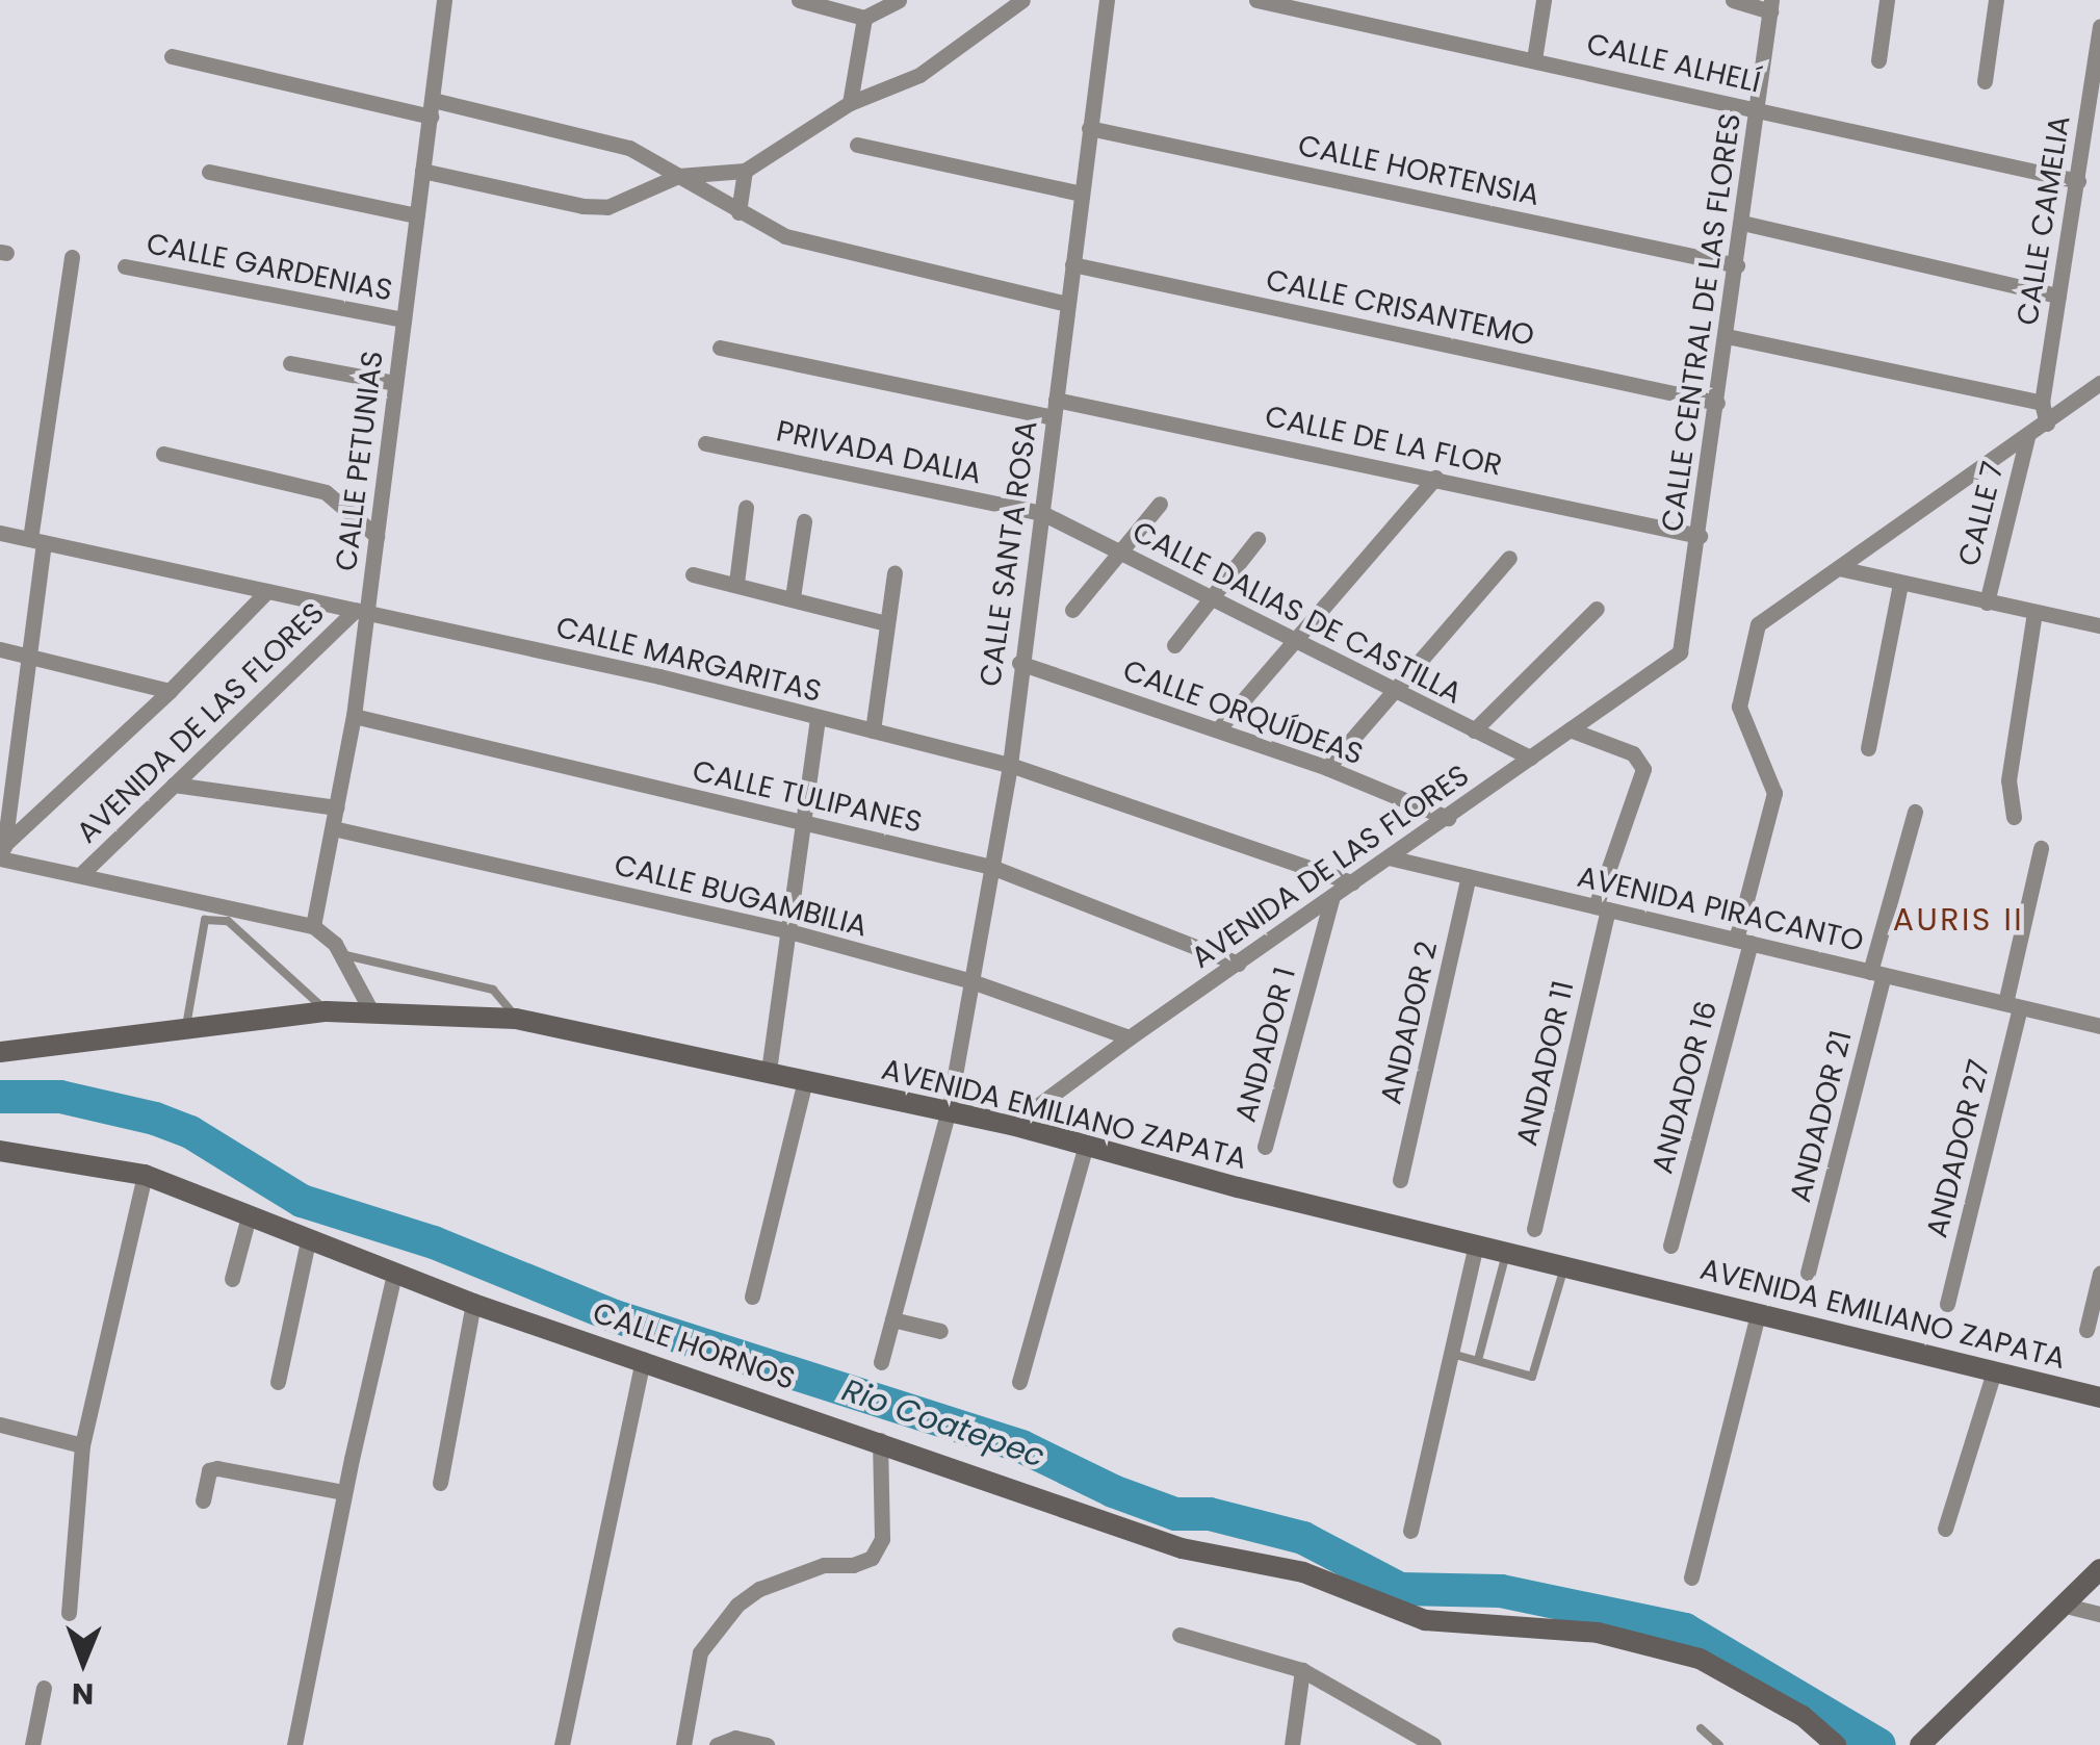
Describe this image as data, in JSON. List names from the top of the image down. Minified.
{"streets":{"street":["CALLE ALHELÍ","CALLE HORTENSIA","CALLE CAMELIA","CALLE GARDENIAS","CALLE CRISANTEMO","CALLE CENTRAL DE LAS FLORES","CALLE DE LA FLOR","PRIVADA DALIA","CALLE PETUNIAS","CALLE 7","CALLE SANTA ROSA","CALLE DALIAS DE CASTILLA","CALLE MARGARITAS","CALLE ORQUÍDEAS","AVENIDA DE LAS FLORES","CALLE TULIPANES","CALLE BUGAMBILIA","AVENIDA PIRACANTO","ANDADOR 2","ANDADOR 1","ANDADOR 11","ANDADOR 16","AVENIDA EMILIANO ZAPATA","ANDADOR 21","ANDADOR 27","CALLE HORNOS"]},"crossings":[["CALLE ALHELÍ","CALLE CAMELIA"],["CALLE ALHELÍ","CALLE CENTRAL DE LAS FLORES"],["CALLE HORTENSIA","CALLE CENTRAL DE LAS FLORES"],["CALLE HORTENSIA","CALLE SANTA ROSA"],["CALLE GARDENIAS","CALLE PETUNIAS"],["CALLE CRISANTEMO","CALLE CENTRAL DE LAS FLORES"],["CALLE CRISANTEMO","CALLE SANTA ROSA"],["CALLE CENTRAL DE LAS FLORES","CALLE DE LA FLOR"],["CALLE CENTRAL DE LAS FLORES","AVENIDA DE LAS FLORES"],["CALLE DE LA FLOR","CALLE SANTA ROSA"],["PRIVADA DALIA","CALLE SANTA ROSA"],["PRIVADA DALIA","CALLE DALIAS DE CASTILLA"],["CALLE PETUNIAS","CALLE MARGARITAS"],["CALLE PETUNIAS","AVENIDA DE LAS FLORES"],["CALLE PETUNIAS","CALLE TULIPANES"],["CALLE PETUNIAS","CALLE BUGAMBILIA"],["CALLE SANTA ROSA","CALLE DALIAS DE CASTILLA"],["CALLE SANTA ROSA","CALLE MARGARITAS"],["CALLE SANTA ROSA","CALLE ORQUÍDEAS"],["CALLE SANTA ROSA","CALLE TULIPANES"],["CALLE SANTA ROSA","CALLE BUGAMBILIA"],["CALLE SANTA ROSA","AVENIDA EMILIANO ZAPATA"],["CALLE DALIAS DE CASTILLA","AVENIDA DE LAS FLORES"],["CALLE MARGARITAS","AVENIDA DE LAS FLORES"],["CALLE ORQUÍDEAS","AVENIDA DE LAS FLORES"],["AVENIDA DE LAS FLORES","CALLE TULIPANES"],["AVENIDA DE LAS FLORES","CALLE BUGAMBILIA"],["AVENIDA DE LAS FLORES","AVENIDA PIRACANTO"],["AVENIDA DE LAS FLORES","ANDADOR 1"],["AVENIDA DE LAS FLORES","ANDADOR 11"],["AVENIDA DE LAS FLORES","AVENIDA EMILIANO ZAPATA"],["AVENIDA PIRACANTO","ANDADOR 2"],["AVENIDA PIRACANTO","ANDADOR 11"],["AVENIDA PIRACANTO","ANDADOR 16"],["AVENIDA PIRACANTO","ANDADOR 21"],["AVENIDA PIRACANTO","ANDADOR 27"]],"districts":["AURIS II"],"water":["Rio Coatepec"],"north":"bottom"}
